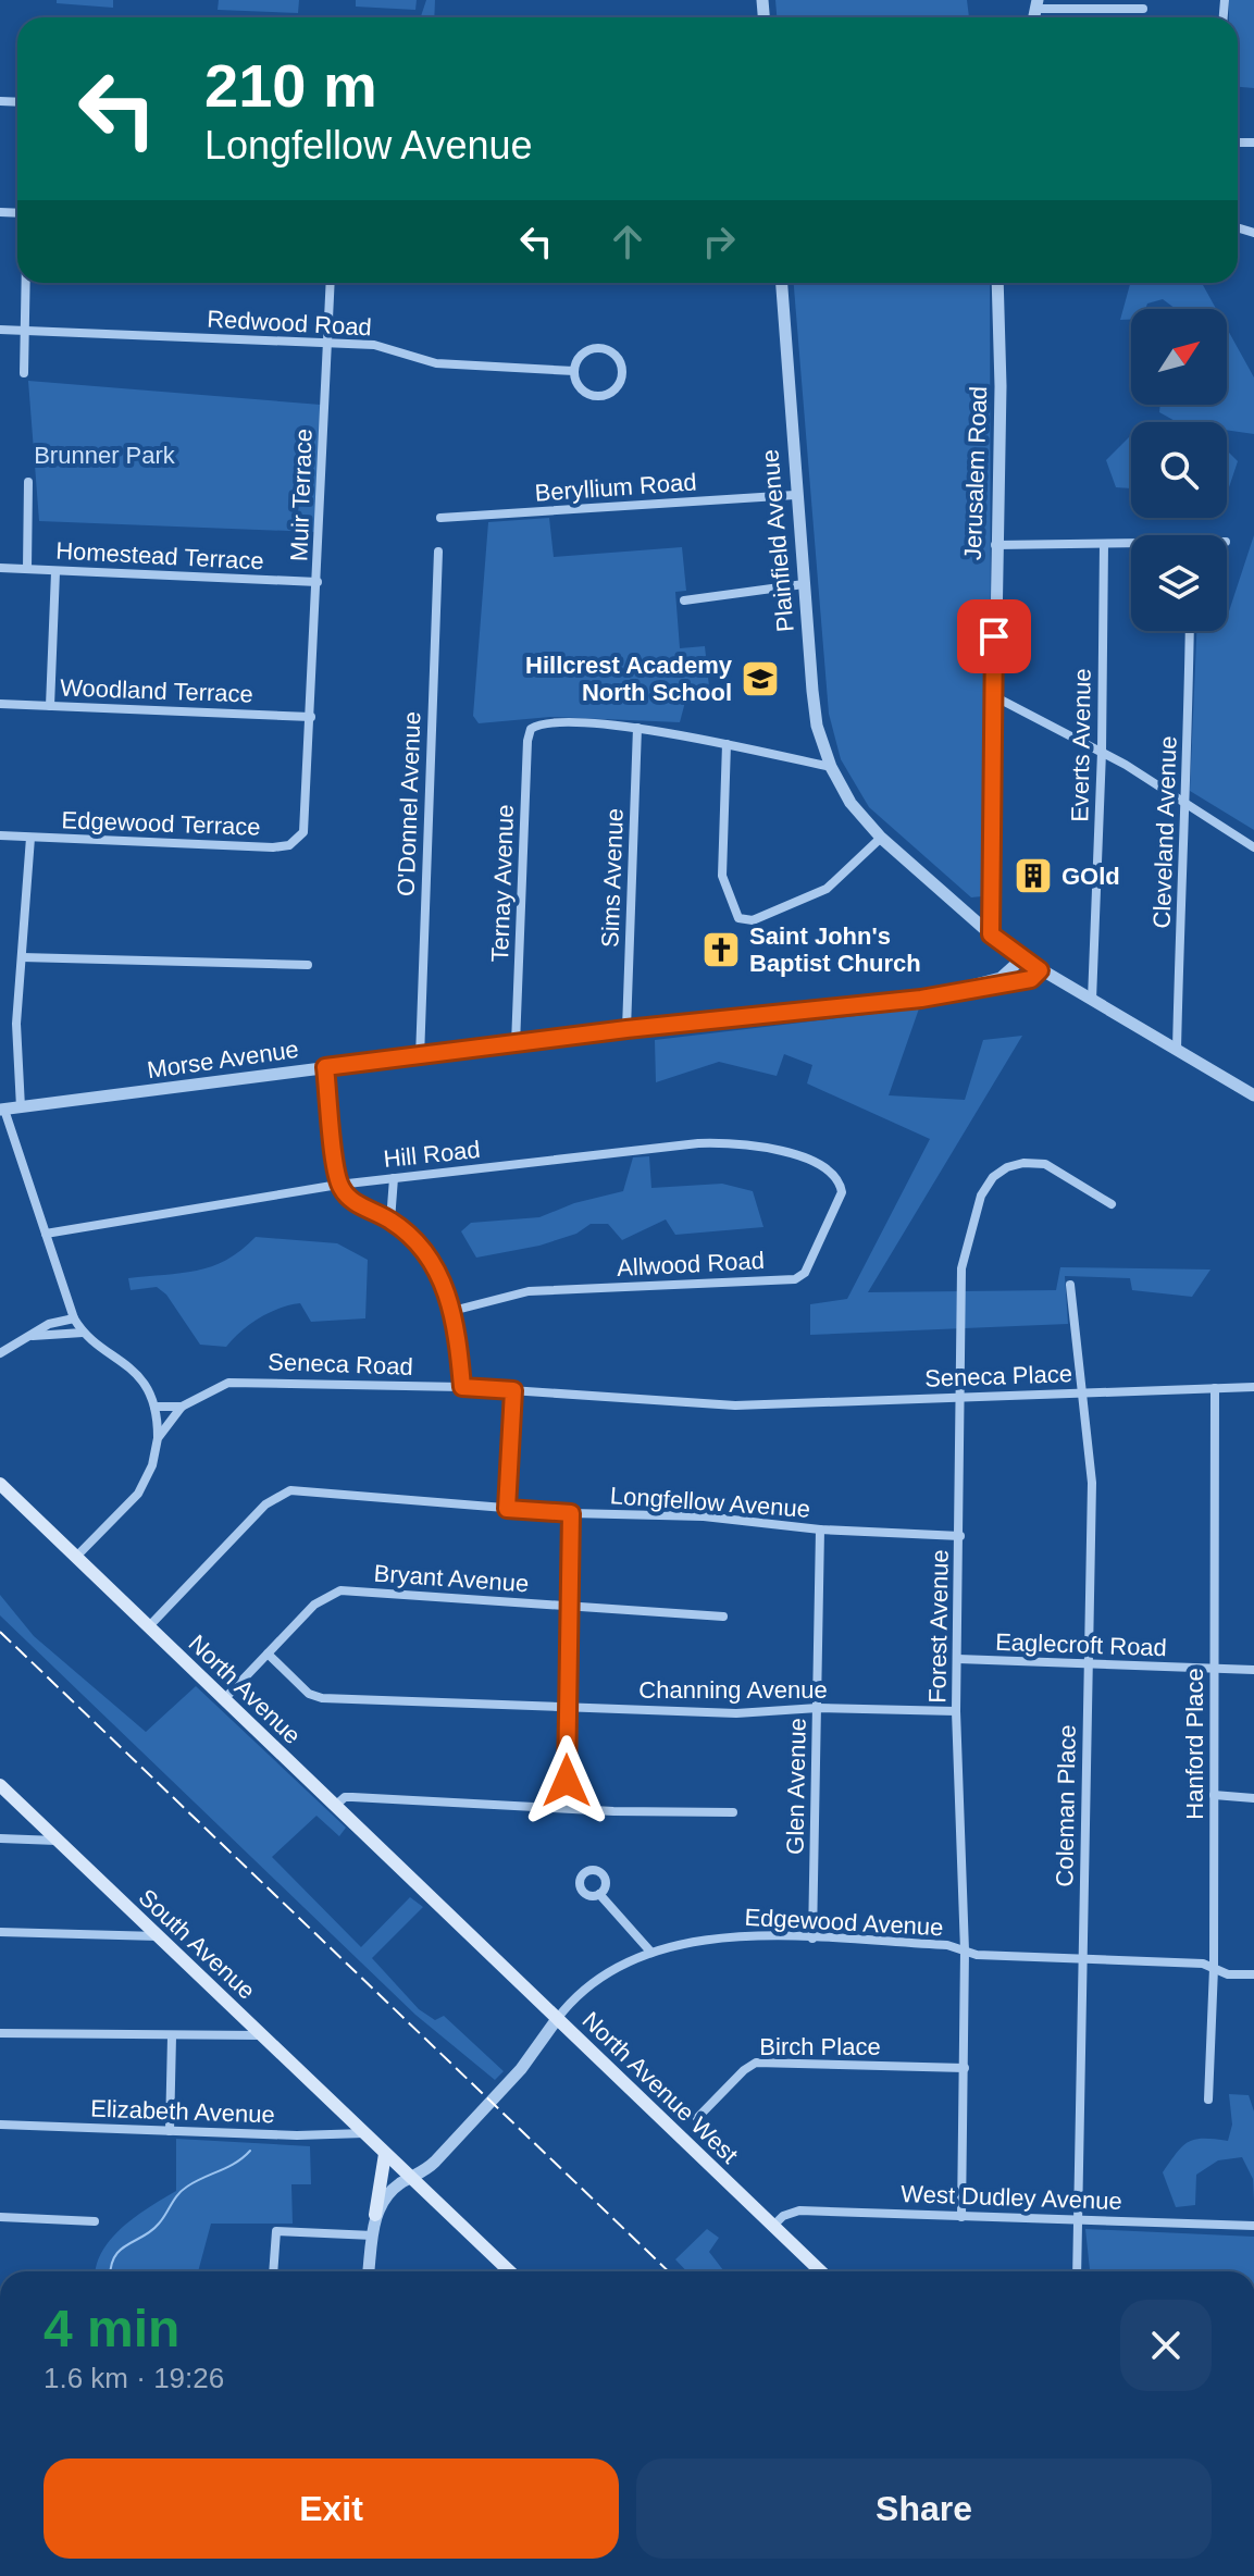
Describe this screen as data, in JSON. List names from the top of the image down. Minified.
{"streets":{"main road":["North Avenue","South Avenue","North Avenue West"],"street":["Redwood Road","Jerusalem Road","Beryllium Road","Muir Terrace","Plainfield Avenue","Homestead Terrace","Woodland Terrace","Everts Avenue","O'Donnel Avenue","Edgewood Terrace","Cleveland Avenue","Sims Avenue","Ternay Avenue","Morse Avenue","Hill Road","Allwood Road","Seneca Road","Seneca Place","Longfellow Avenue","Bryant Avenue","Forest Avenue","Eaglecroft Road","Channing Avenue","Hanford Place","Glen Avenue","Coleman Place","Edgewood Avenue","Birch Place","Elizabeth Avenue","West Dudley Avenue"]},"crossings":[["Redwood Road","Muir Terrace"],["Jerusalem Road","Plainfield Avenue"],["Beryllium Road","Plainfield Avenue"],["Muir Terrace","Homestead Terrace"],["Muir Terrace","Woodland Terrace"],["Muir Terrace","Edgewood Terrace"],["Plainfield Avenue","Everts Avenue"],["Plainfield Avenue","Cleveland Avenue"],["Plainfield Avenue","Morse Avenue"],["Woodland Terrace","Edgewood Terrace"],["O'Donnel Avenue","Morse Avenue"],["Sims Avenue","Ternay Avenue"],["Sims Avenue","Morse Avenue"],["Ternay Avenue","Morse Avenue"],["Hill Road","Allwood Road"],["Seneca Road","Seneca Place"],["Seneca Road","North Avenue"],["Seneca Place","Forest Avenue"],["Seneca Place","Hanford Place"],["Seneca Place","Coleman Place"],["Longfellow Avenue","Forest Avenue"],["Longfellow Avenue","North Avenue"],["Longfellow Avenue","Glen Avenue"],["Bryant Avenue","Channing Avenue"],["Forest Avenue","Eaglecroft Road"],["Forest Avenue","Channing Avenue"],["Forest Avenue","Edgewood Avenue"],["Forest Avenue","Birch Place"],["Forest Avenue","West Dudley Avenue"],["Eaglecroft Road","Hanford Place"],["Eaglecroft Road","Coleman Place"],["North Avenue","North Avenue West"],["Channing Avenue","Glen Avenue"],["Hanford Place","Edgewood Avenue"],["Glen Avenue","Edgewood Avenue"],["Coleman Place","Edgewood Avenue"],["Coleman Place","West Dudley Avenue"],["Edgewood Avenue","North Avenue West"],["South Avenue","Elizabeth Avenue"],["North Avenue West","West Dudley Avenue"]],"parks":["Brunner Park"],"places":{"school or university":["Hillcrest Academy North School"],"building":["GOld"],"church":["Saint John's Baptist Church"]},"north":"top right","page":{"turn":["210 m","Longfellow Avenue"],"heading":["4 min","1.6 km · 19:26"],"buttons":["Exit","Share"]}}
